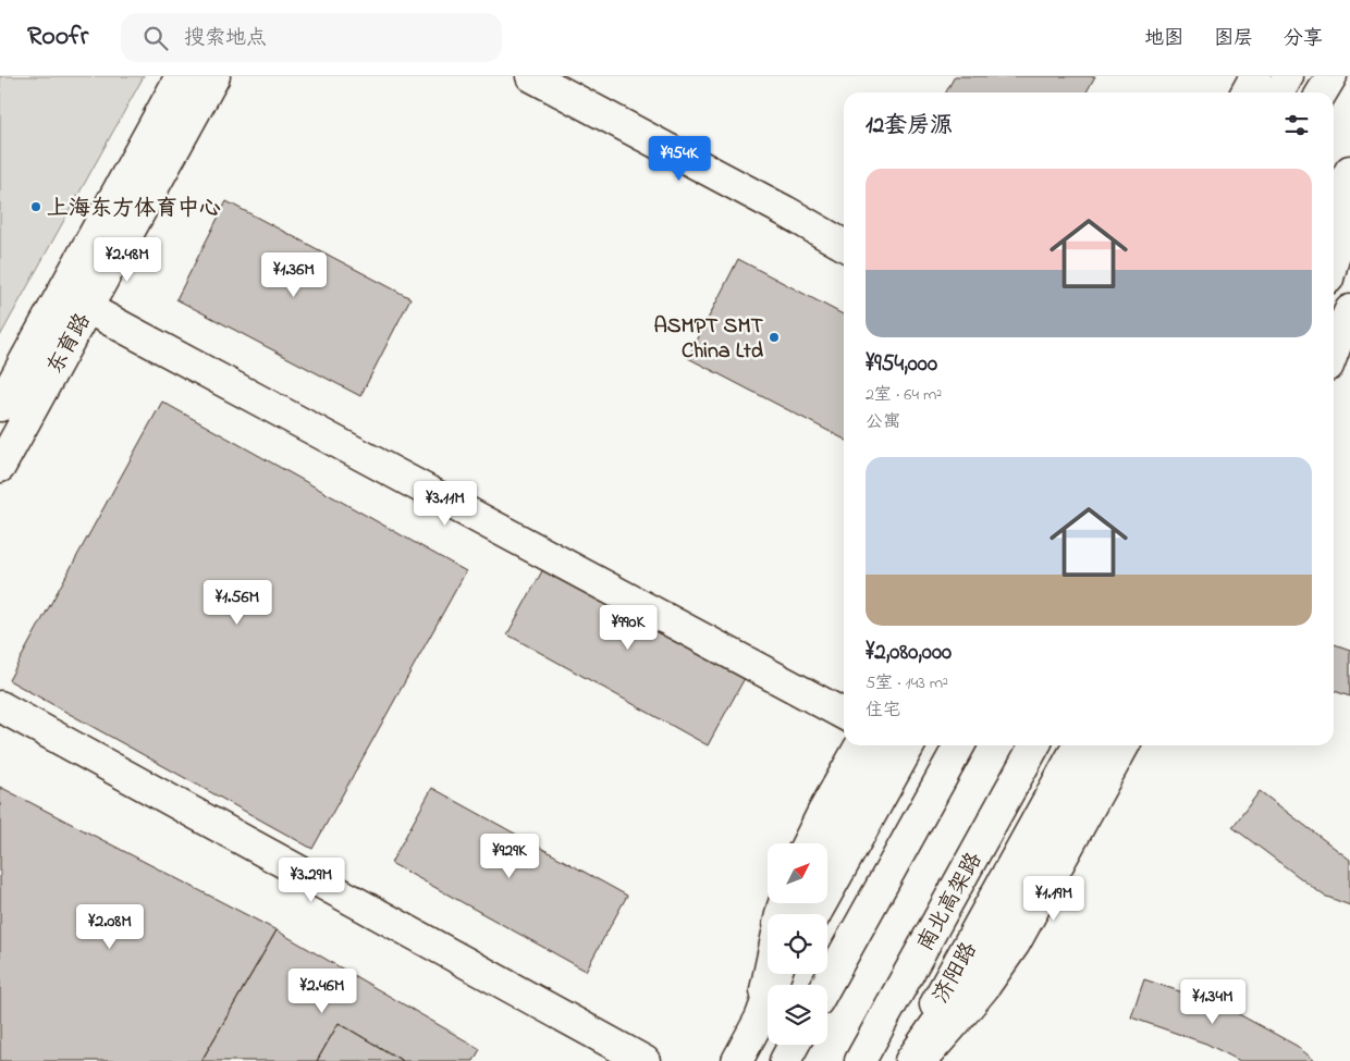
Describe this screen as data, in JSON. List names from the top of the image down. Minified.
{"streets":{"main road":["东育路","南北高架路","济阳路"]},"places":["上海东方体育中心","ASMPT SMT China Ltd"],"north":"top right","page":{"header":"Roofr","search":"搜索地点","nav":["地图","图层","分享"],"heading":"12套房源","price":["¥954K","¥2.48M","¥1.36M","¥3.11M","¥1.56M","¥990K","¥929K","¥3.29M","¥1.19M","¥2.08M","¥2.46M","¥1.34M"],"list":[{"name":"¥954,000","note":"2室 · 64 m² · 公寓"},{"name":"¥2,080,000","note":"5室 · 143 m² · 住宅"}]}}
